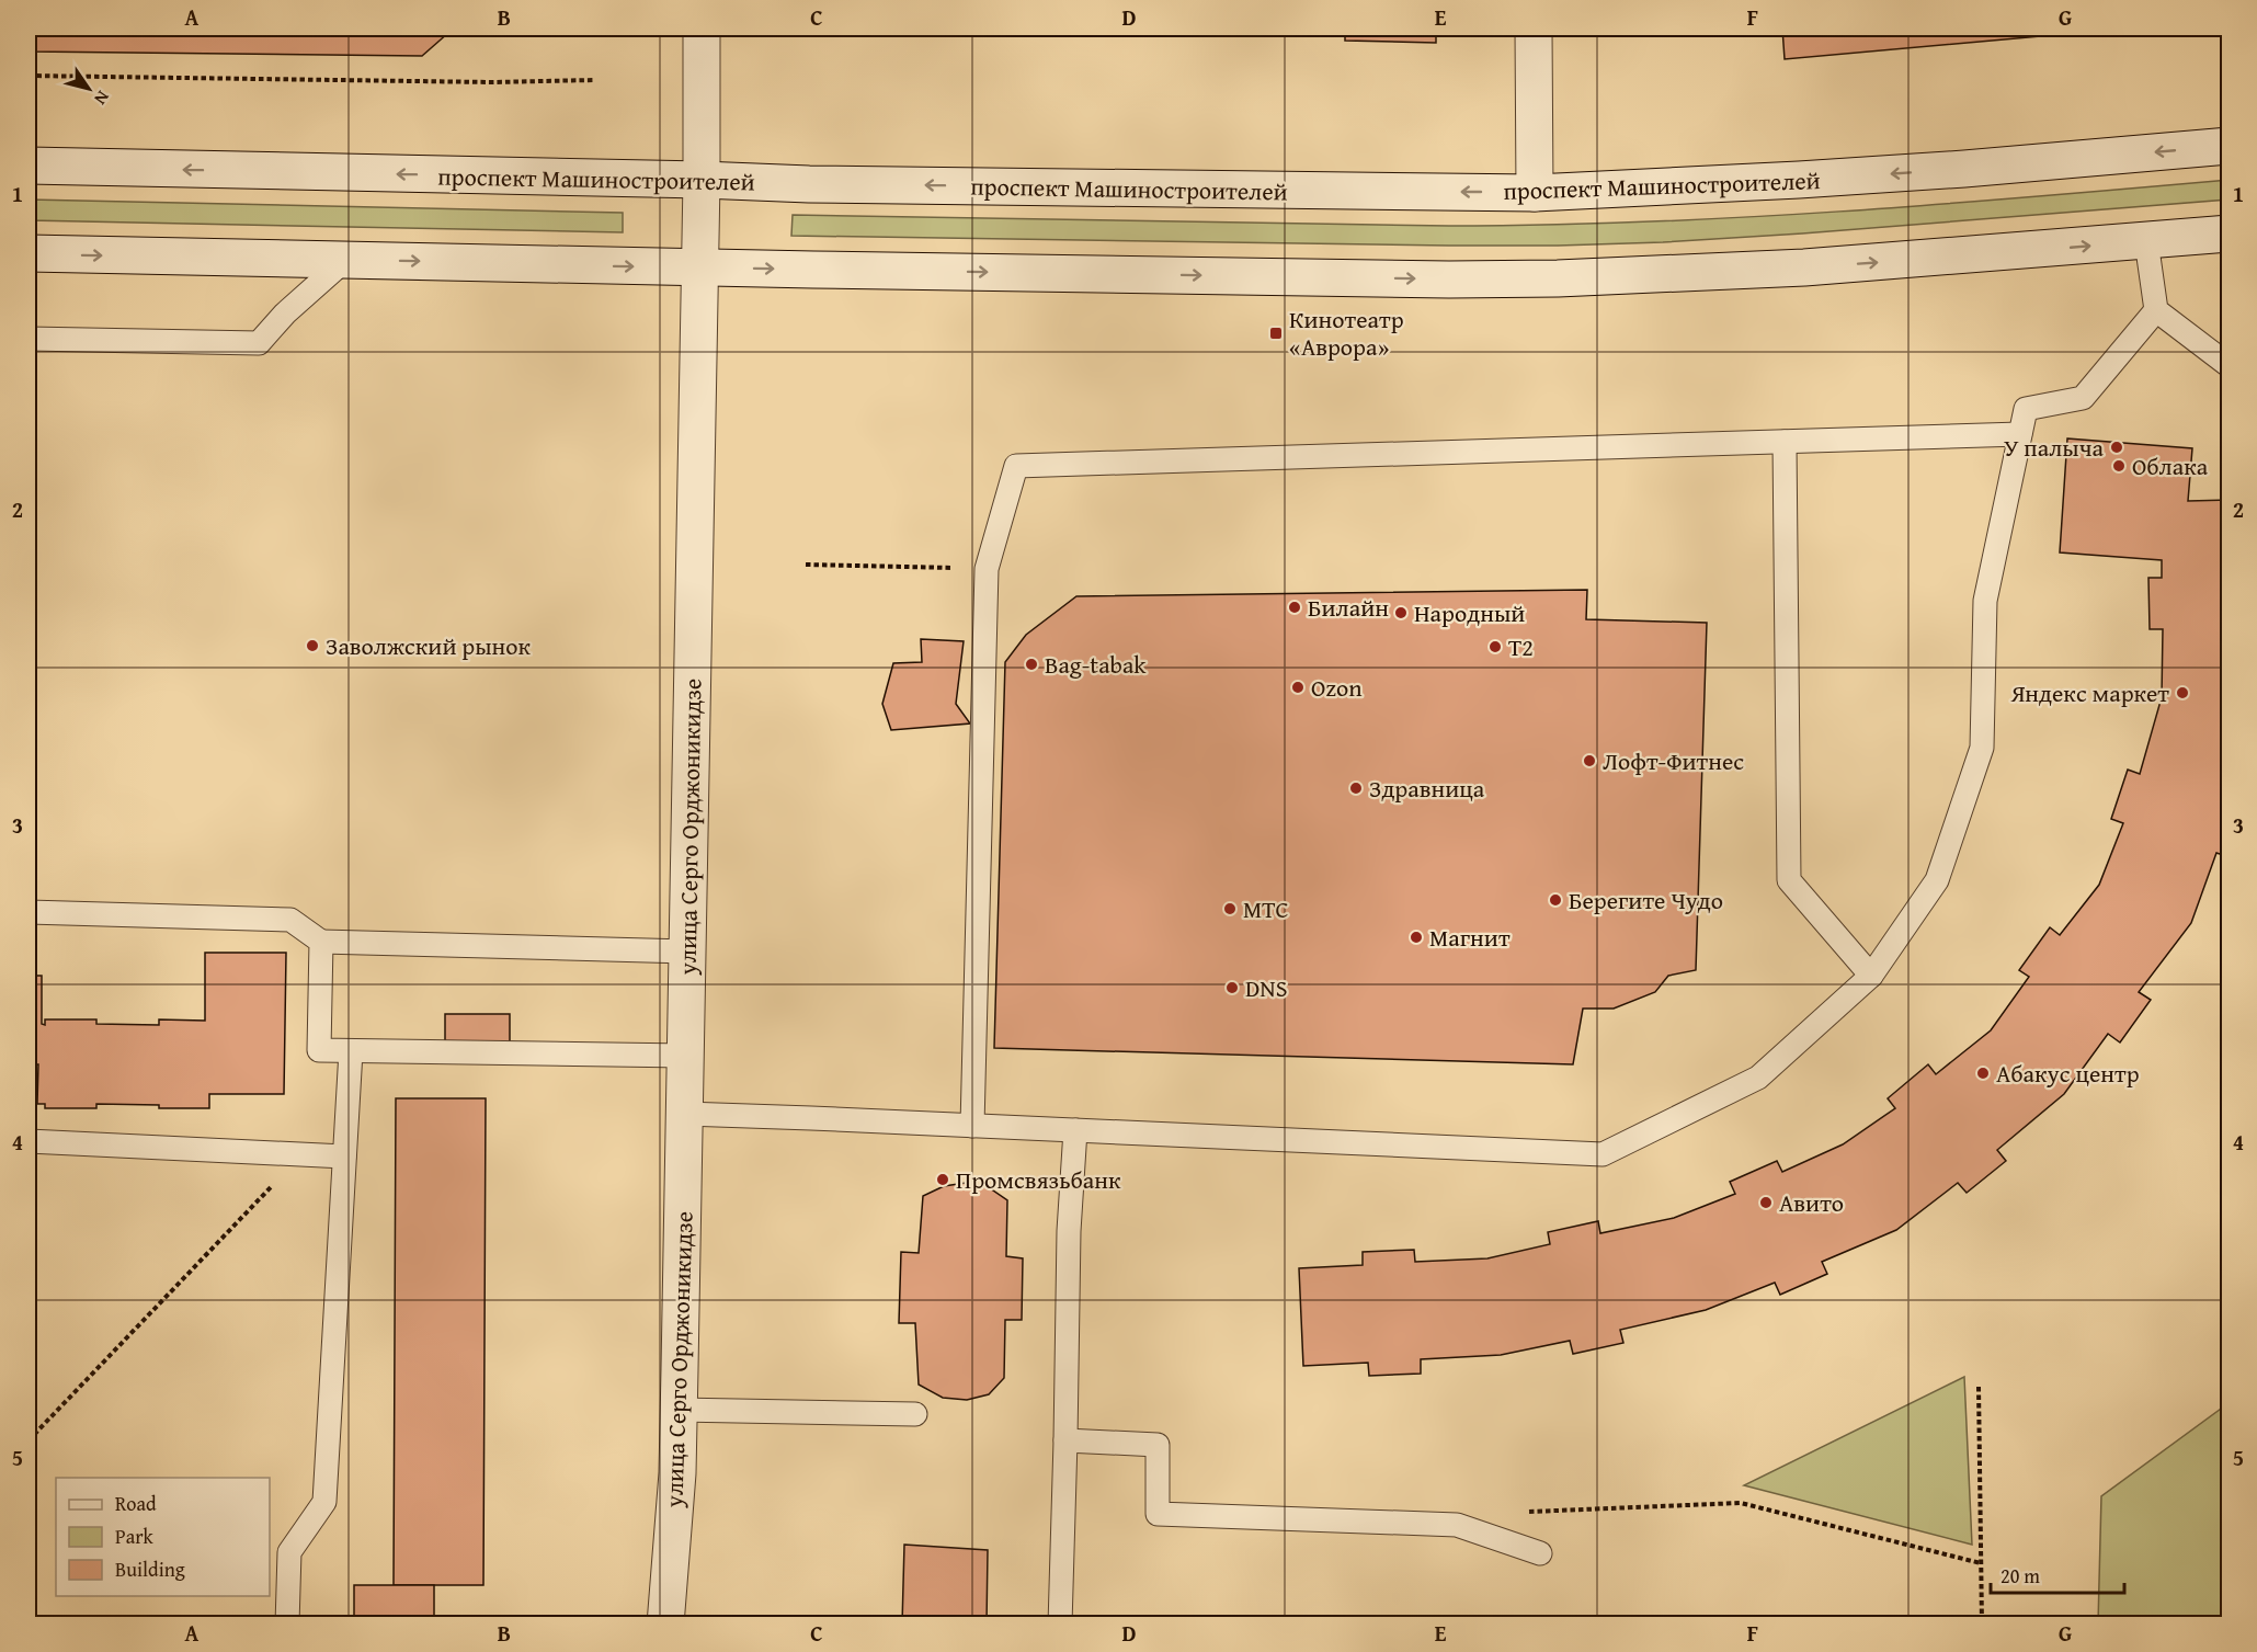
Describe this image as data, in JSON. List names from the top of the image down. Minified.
{"streets":{"main road":["проспект Машиностроителей","улица Серго Орджоникидзе"]},"crossings":[["проспект Машиностроителей","улица Серго Орджоникидзе"]],"places":{"transit":["Кинотеатр «Аврора»"],"other":["У палыча","Облака","Билайн","Народный","Заволжский рынок","T2","Bag-tabak","Ozon","Яндекс маркет","Лофт-Фитнес","Здравница","Берегите Чудо","МТС","Магнит","DNS","Абакус центр","Промсвязьбанк","Авито"]},"legend":["Road","Park","Building"],"scale_bar":"20 m","north":"bottom right","grid":{"columns":["A","B","C","D","E","F","G"],"rows":["1","2","3","4","5"]}}
